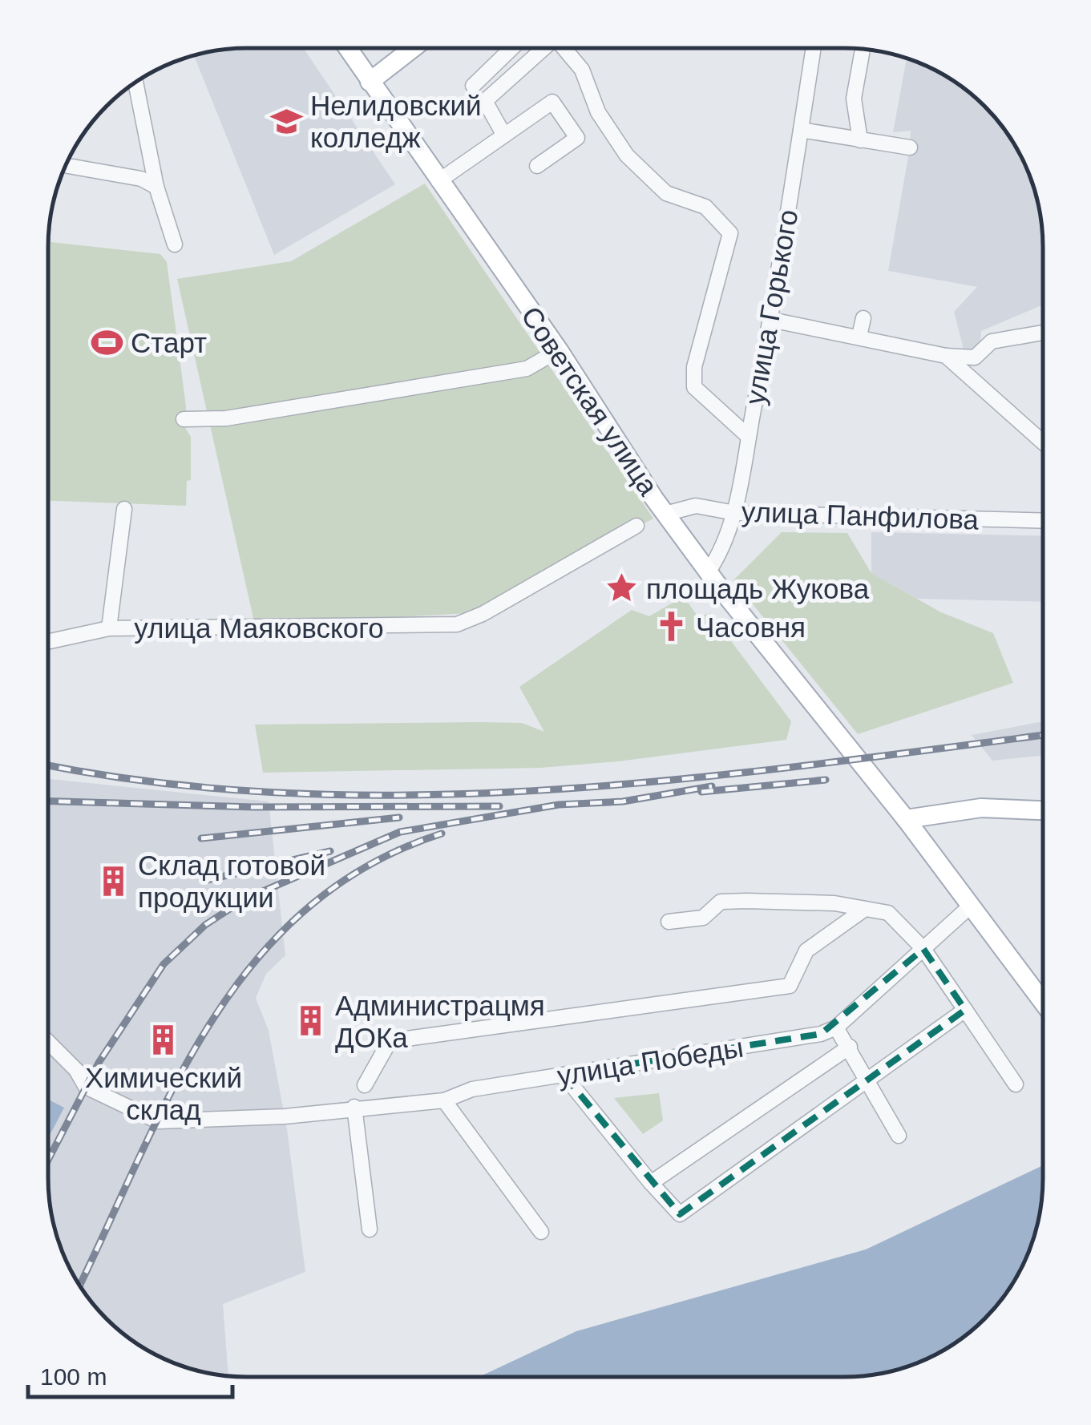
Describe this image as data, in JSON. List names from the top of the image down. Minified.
{"streets":{"main road":["Советская улица"],"street":["улица Горького","улица Панфилова","улица Маяковского","улица Победы"]},"crossings":[["улица Горького","Советская улица"],["улица Горького","улица Панфилова"],["Советская улица","улица Панфилова"],["Советская улица","улица Победы"]],"places":{"school or university":["Нелидовский колледж"],"sports":["Старт"],"place":["площадь Жукова"],"church":["Часовня"],"building":["Склад готовой продукции","Администрацмя ДОКа","Химический склад"]},"scale_bar":"100 m"}
